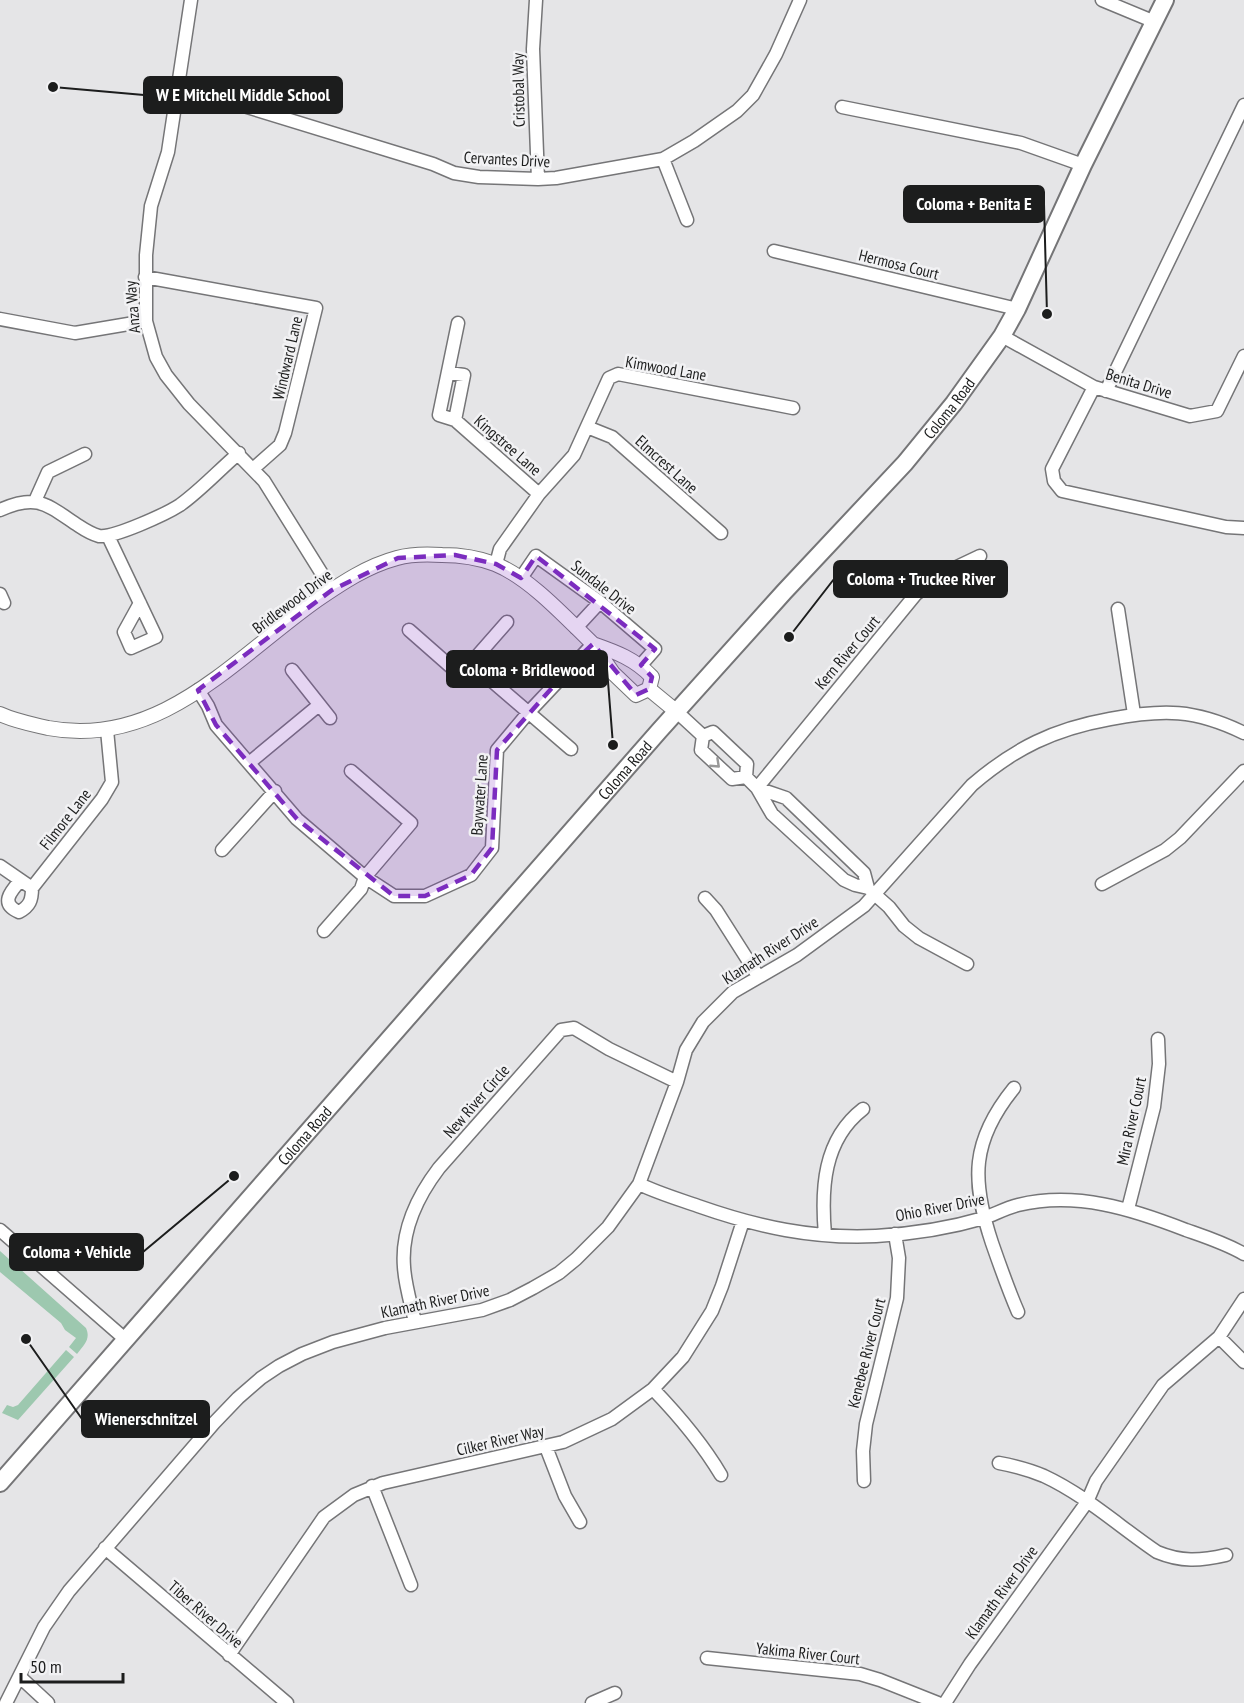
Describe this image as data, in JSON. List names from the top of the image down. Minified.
{"streets":{"main road":["Coloma Road"],"street":["Cristobal Way","Cervantes Drive","Hermosa Court","Anza Way","Windward Lane","Kimwood Lane","Benita Drive","Kingstree Lane","Elmcrest Lane","Sundale Drive","Bridlewood Drive","Kern River Court","Baywater Lane","Filmore Lane","Klamath River Drive","New River Circle","Mira River Court","Ohio River Drive","Kenebee River Court","Cilker River Way","Tiber River Drive","Yakima River Court"]},"crossings":[["Cristobal Way","Cervantes Drive"],["Cervantes Drive","Anza Way"],["Hermosa Court","Coloma Road"],["Anza Way","Windward Lane"],["Anza Way","Bridlewood Drive"],["Kimwood Lane","Kingstree Lane"],["Kimwood Lane","Elmcrest Lane"],["Kimwood Lane","Bridlewood Drive"],["Benita Drive","Coloma Road"],["Coloma Road","Bridlewood Drive"],["Sundale Drive","Bridlewood Drive"],["Bridlewood Drive","Baywater Lane"],["Bridlewood Drive","Filmore Lane"],["Klamath River Drive","New River Circle"],["Klamath River Drive","Ohio River Drive"],["Klamath River Drive","Tiber River Drive"],["Mira River Court","Ohio River Drive"],["Ohio River Drive","Kenebee River Court"],["Ohio River Drive","Cilker River Way"],["Cilker River Way","Tiber River Drive"]],"places":["W E Mitchell Middle School","Coloma + Benita E","Coloma + Truckee River","Coloma + Bridlewood","Coloma + Vehicle","Wienerschnitzel"],"scale_bar":"50 m"}
